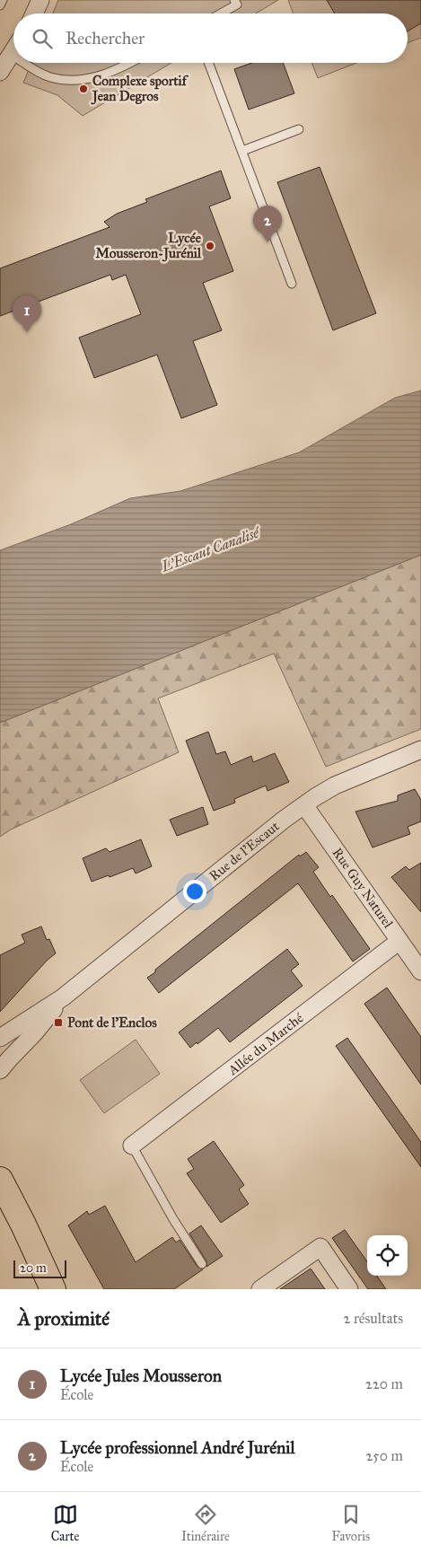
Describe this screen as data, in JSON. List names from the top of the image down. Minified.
{"streets":{"street":["Rue de l'Escaut","Rue Guy Naturel","Allée du Marché"]},"crossings":[["Rue de l'Escaut","Rue Guy Naturel"],["Rue Guy Naturel","Allée du Marché"]],"water":["L'Escaut Canalisé"],"places":{"other":["Complexe sportif Jean Degros","Lycée Mousseron-Jurénil"],"transit":["Pont de l'Enclos"]},"scale_bar":"20 m","page":{"search":"Rechercher","pins":["2","1"],"scale":"20 m","heading":["À proximité","2 résultats"],"list":[{"mark":"1","name":"Lycée Jules Mousseron","note":"École","value":"220 m"},{"mark":"2","name":"Lycée professionnel André Jurénil","note":"École","value":"250 m"}],"nav":["Carte","Itinéraire","Favoris"]}}
